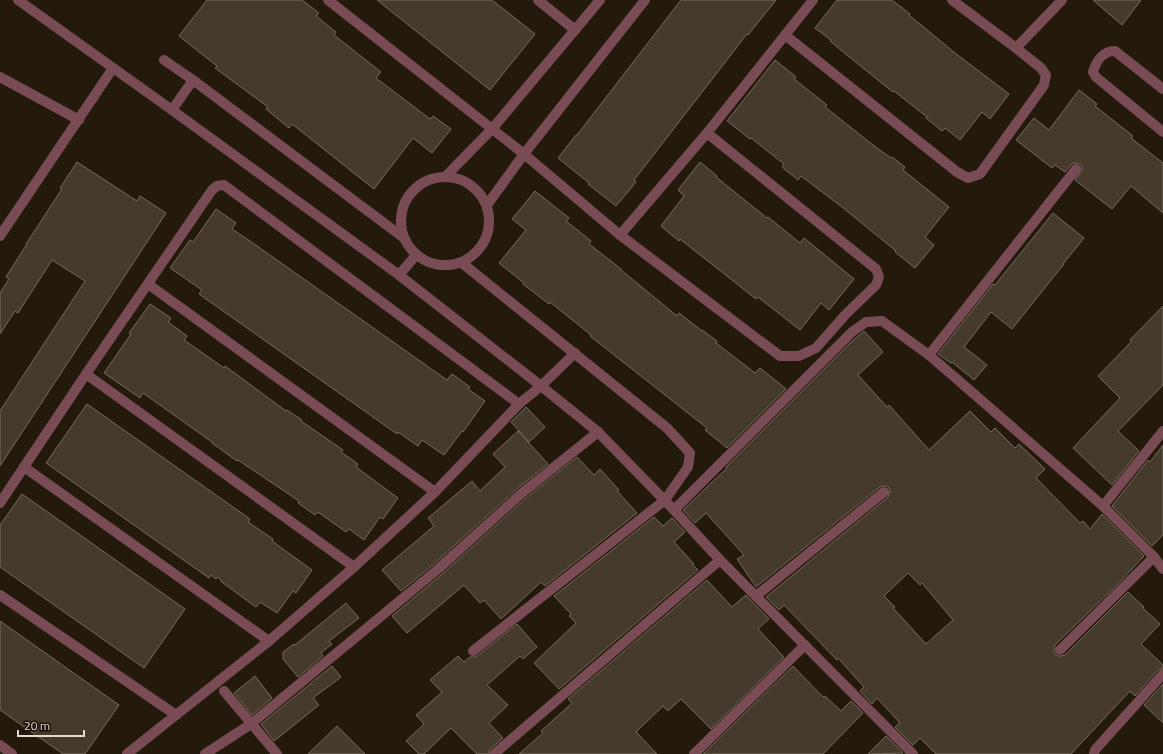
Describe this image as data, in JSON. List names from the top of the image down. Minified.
{"scale_bar":"20 m"}
